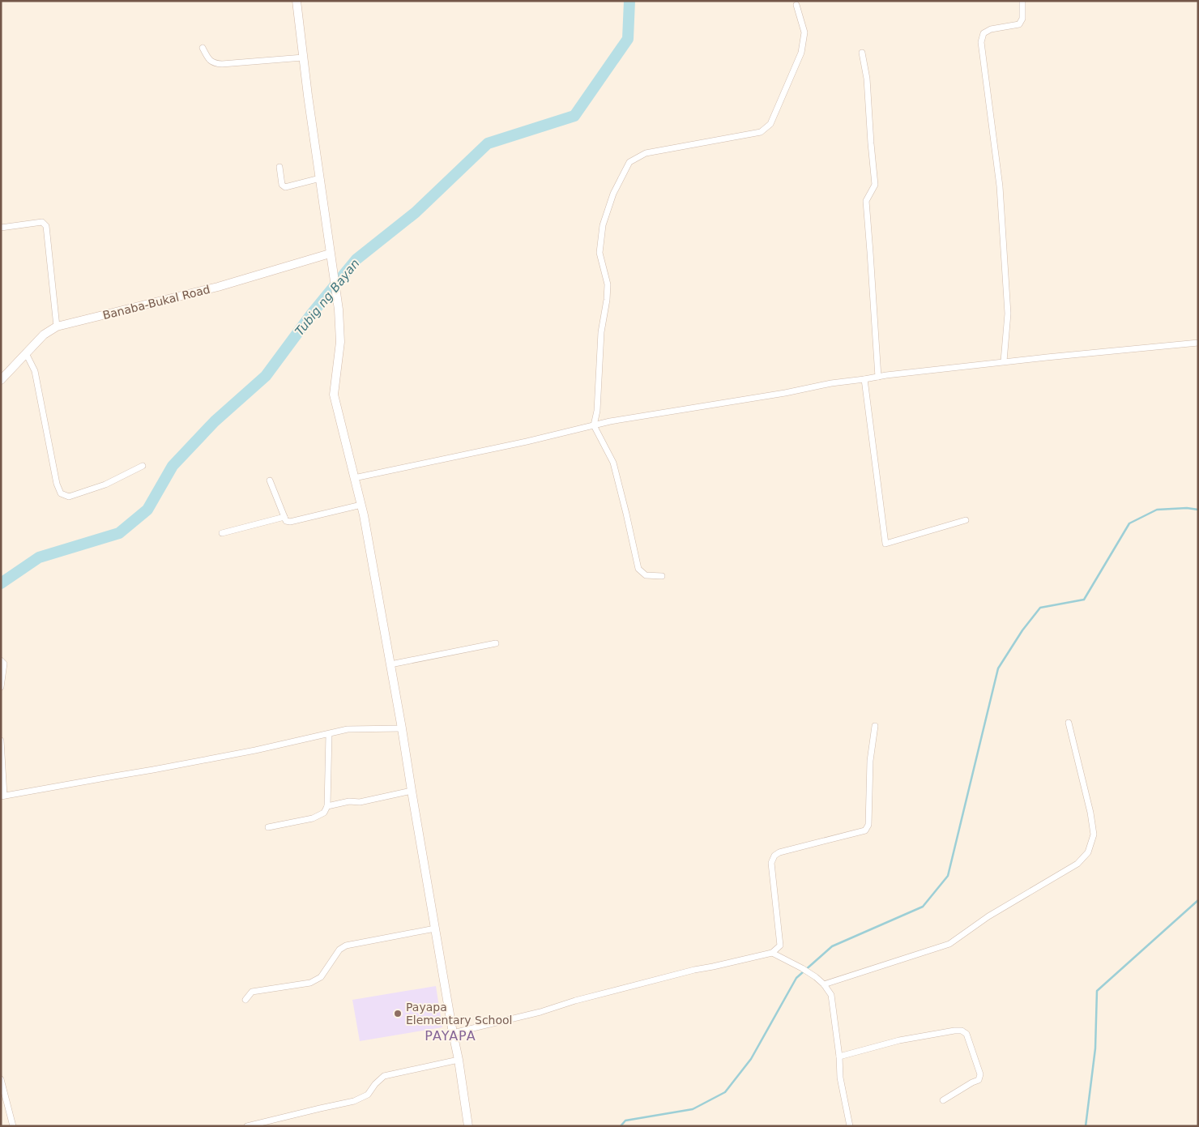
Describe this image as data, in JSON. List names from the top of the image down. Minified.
{"streets":{"main road":["Banaba-Bukal Road"]},"districts":["PAYAPA"],"water":["Tubig ng Bayan"],"places":["Payapa Elementary School"]}
